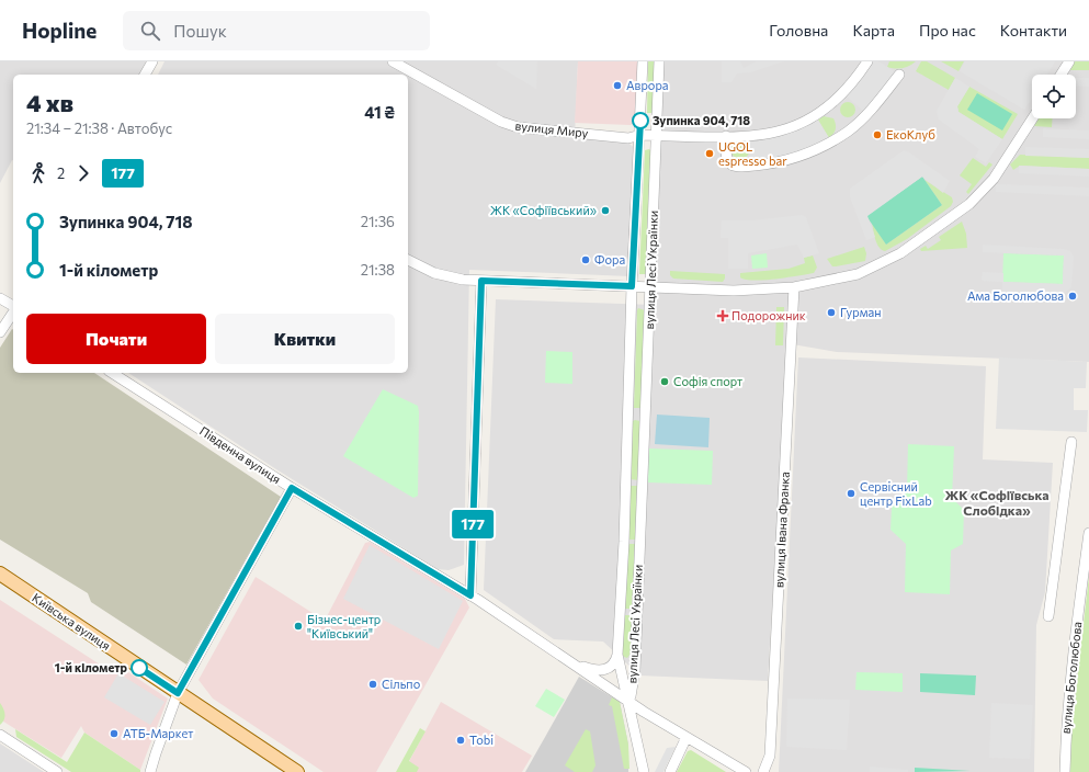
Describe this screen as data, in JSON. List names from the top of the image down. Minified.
{"streets":{"main road":["Київська вулиця"],"street":["вулиця Миру","вулиця Лесі Українки","Південна вулиця","вулиця Івана Франка","вулиця Боголюбова"]},"crossings":[["вулиця Миру","вулиця Лесі Українки"],["вулиця Лесі Українки","Південна вулиця"]],"districts":["ЖК «Софіївська Слобідка»"],"places":{"other":["Аврора","Зупинка 904, 718","ЕкоКлуб","UGOL espresso bar","ЖК «Софіївський»","Фора","Ама Боголюбова","Гурман","Софія спорт","Сервiсний центр FixLab","Бізнес-центр \"Київський\"","1-й кілометр","Сільпо","АТБ-Маркет","Tobi"],"health":["Подорожник"]},"lines":["bus line 177"],"page":{"header":"Hopline","search":"Пошук","nav":["Головна","Карта","Про нас","Контакти"],"on_map":"177","heading":["4 хв","21:34 – 21:38 · Автобус","41 ₴"],"legs":["2","177"],"list":[{"name":"Зупинка 904, 718","value":"21:36"},{"name":"1-й кілометр","value":"21:38"}],"buttons":["Почати","Квитки"]}}
